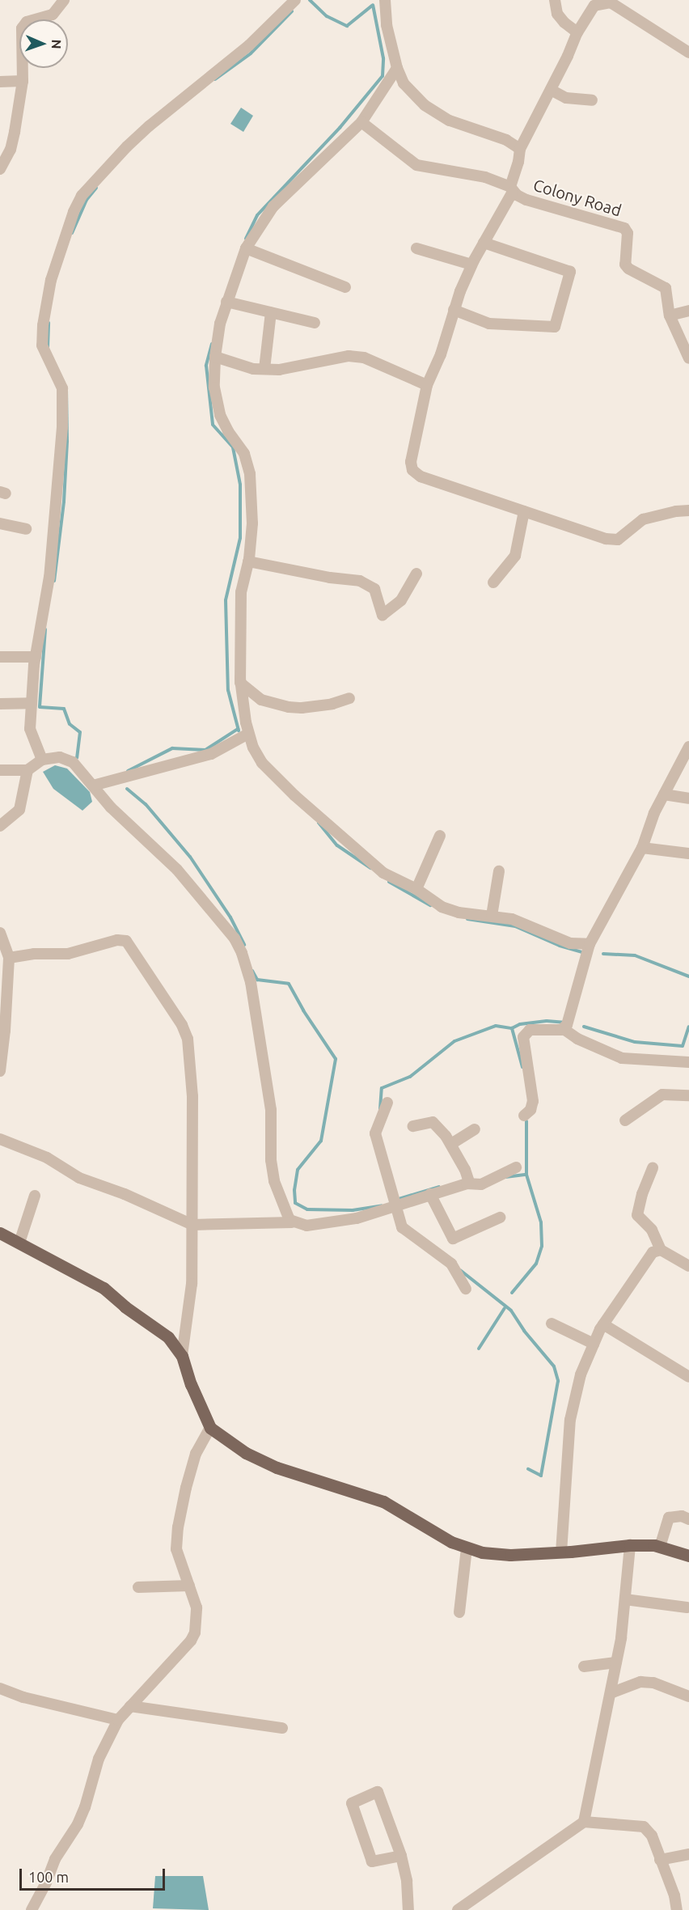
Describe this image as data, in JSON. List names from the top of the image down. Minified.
{"streets":{"street":["Colony Road"]},"scale_bar":"100 m","north":"right"}
